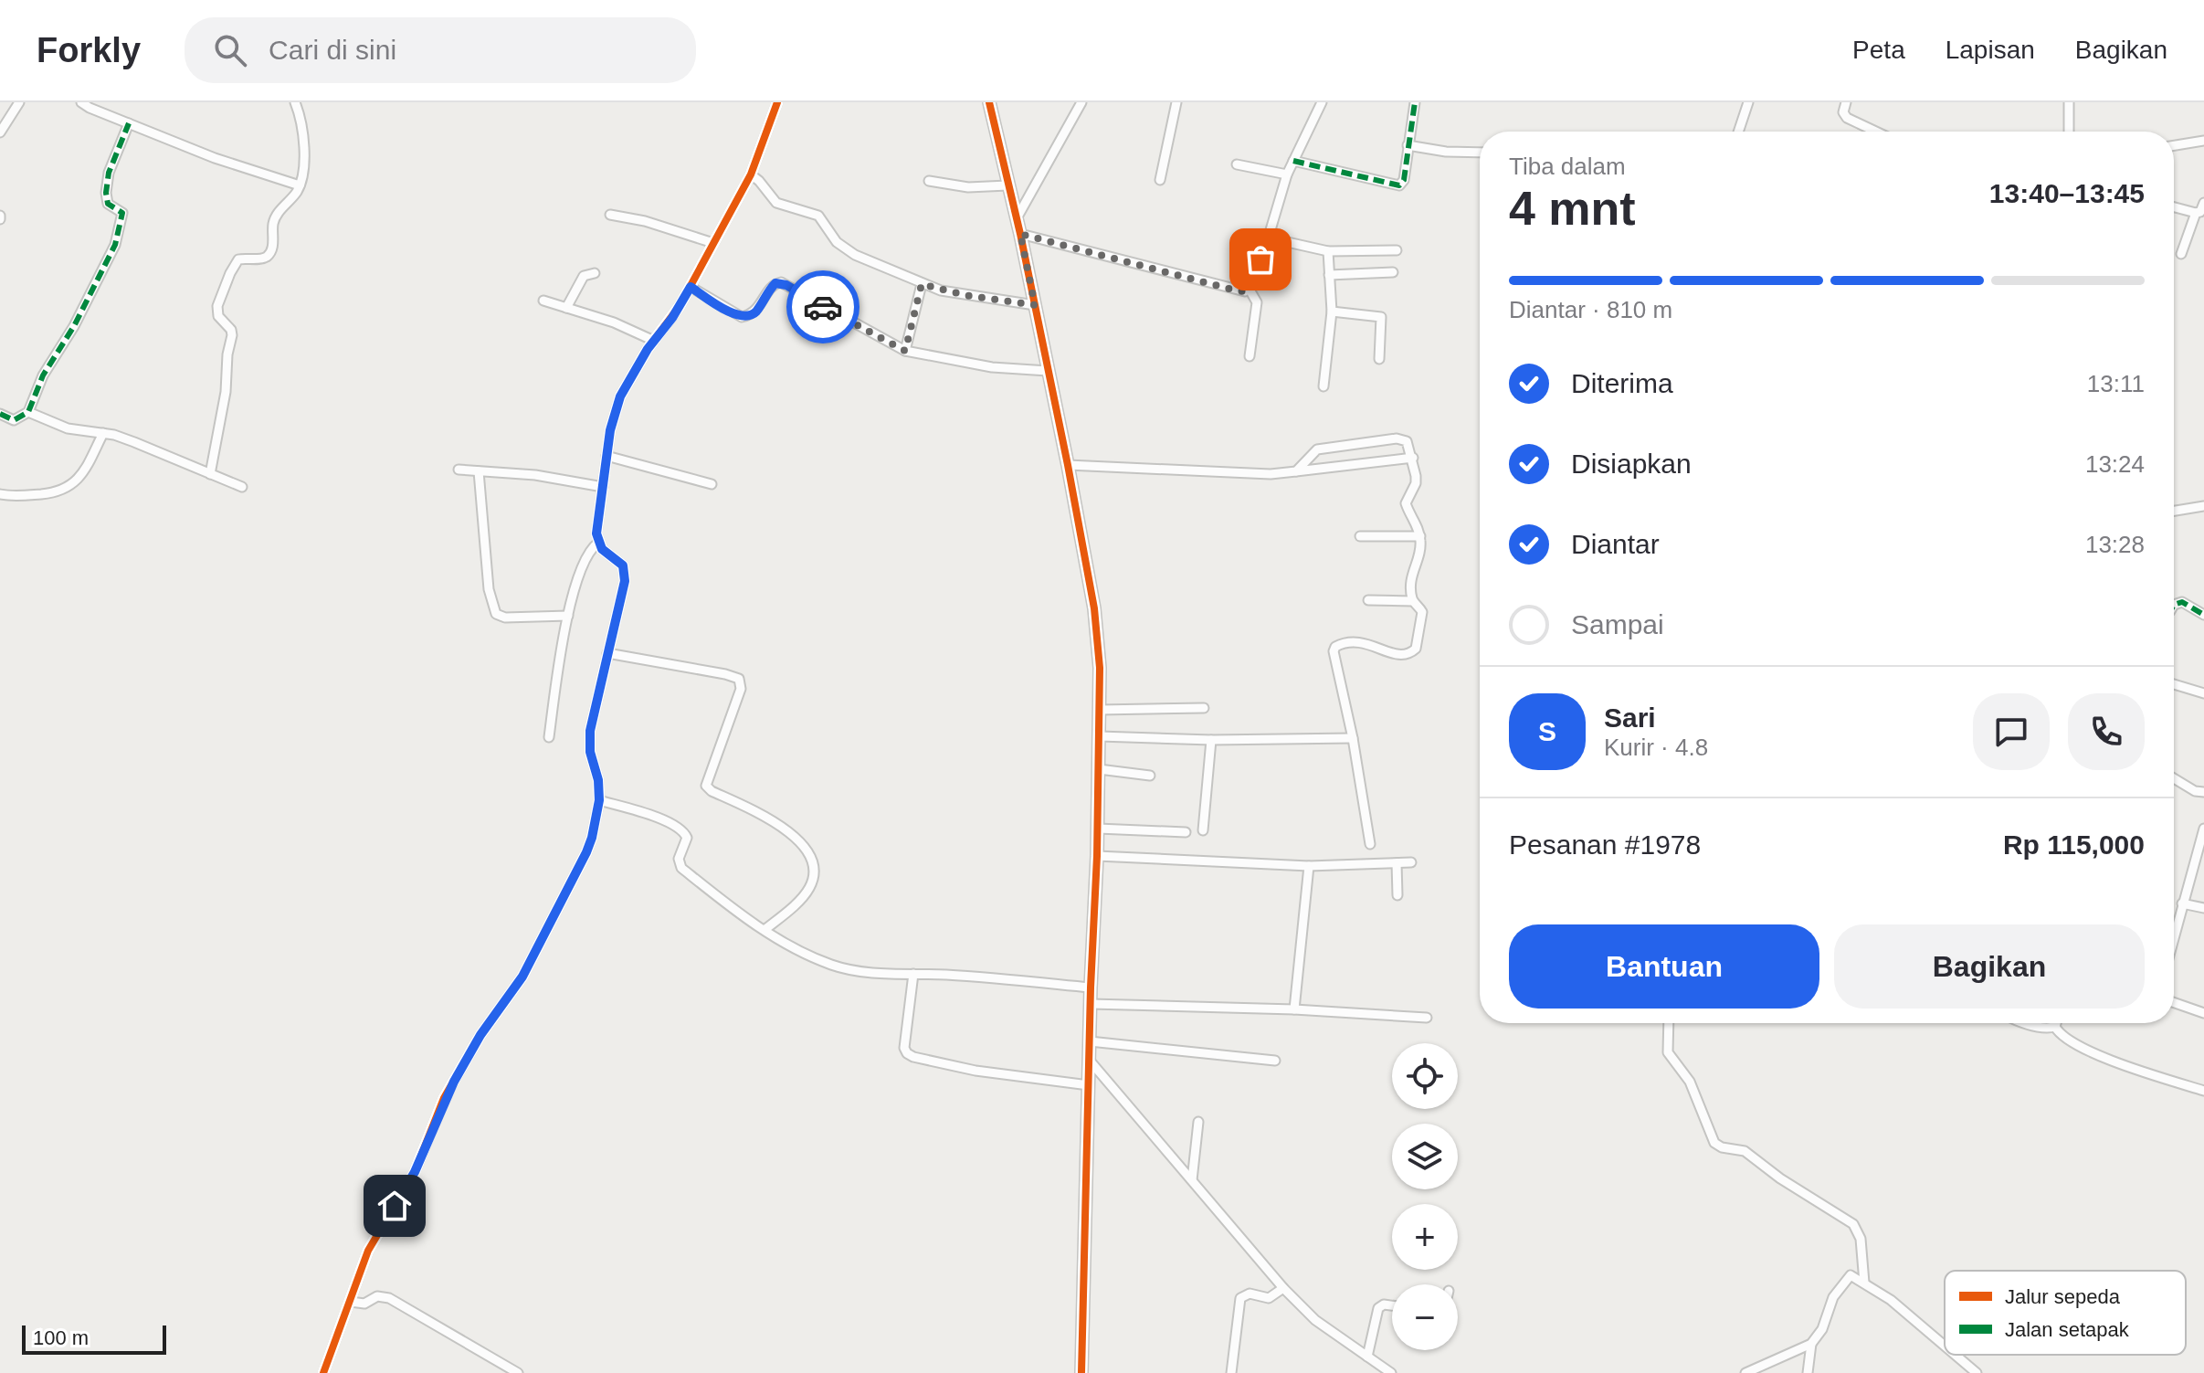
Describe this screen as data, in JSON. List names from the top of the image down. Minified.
{"legend":["Jalur sepeda","Jalan setapak"],"scale_bar":"100 m","page":{"header":"Forkly","search":"Cari di sini","nav":["Peta","Lapisan","Bagikan"],"heading":["4 mnt","Tiba dalam","13:40–13:45"],"panel":["Sari","Kurir · 4.8","Pesanan #1978","Rp 115,000"],"bar":"Diantar · 810 m","list":[["Diterima","13:11"],["Disiapkan","13:24"],["Diantar","13:28"],"Sampai"],"round":"S","buttons":["Bantuan","Bagikan"],"map_buttons":["+","−"],"scale":"100 m"}}
